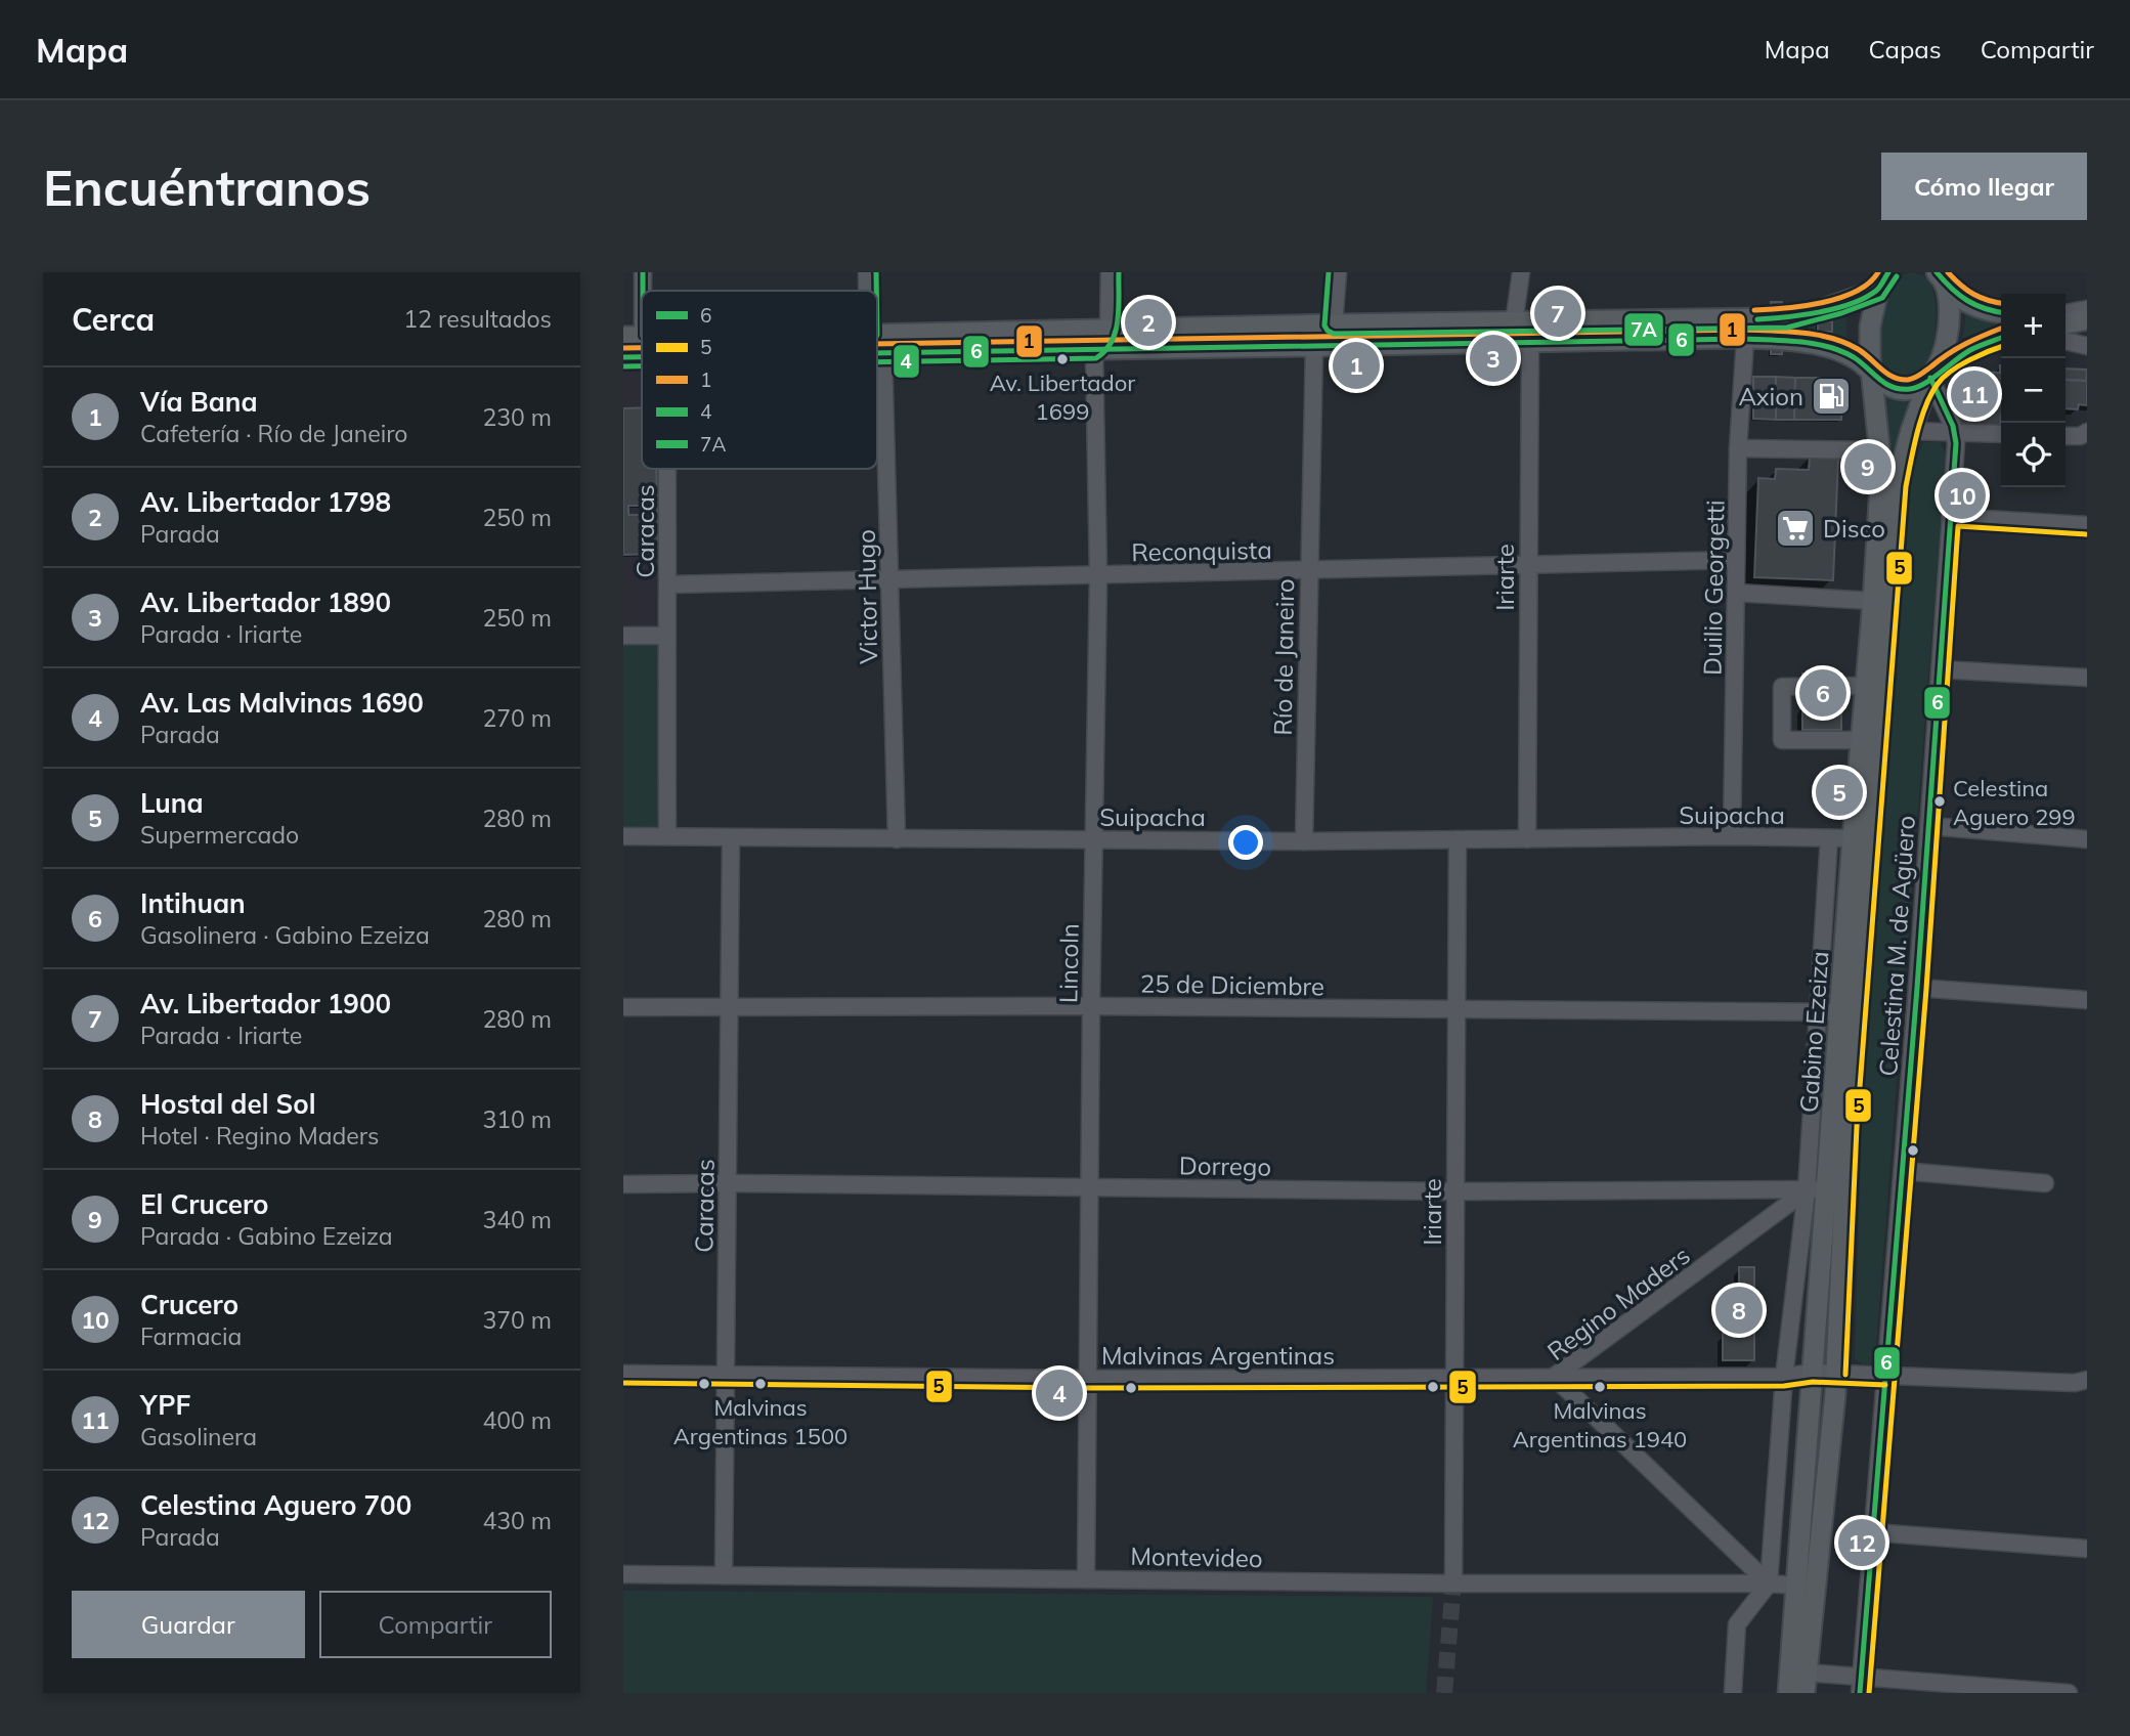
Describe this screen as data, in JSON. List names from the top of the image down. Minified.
{"streets":{"main road":["Gabino Ezeiza"],"street":["Caracas","Reconquista","Iriarte","Duilio Georgetti","Victor Hugo","Río de Janeiro","Suipacha","Celestina M. de Agüero","Lincoln","25 de Diciembre","Dorrego","Regino Maders","Malvinas Argentinas","Montevideo"]},"crossings":[["Caracas","Reconquista"],["Caracas","Suipacha"],["Caracas","25 de Diciembre"],["Caracas","Dorrego"],["Caracas","Malvinas Argentinas"],["Caracas","Montevideo"],["Reconquista","Iriarte"],["Reconquista","Duilio Georgetti"],["Reconquista","Victor Hugo"],["Reconquista","Río de Janeiro"],["Reconquista","Lincoln"],["Iriarte","Suipacha"],["Iriarte","25 de Diciembre"],["Iriarte","Dorrego"],["Iriarte","Malvinas Argentinas"],["Iriarte","Montevideo"],["Duilio Georgetti","Suipacha"],["Victor Hugo","Suipacha"],["Río de Janeiro","Suipacha"],["Suipacha","Lincoln"],["Suipacha","Gabino Ezeiza"],["Celestina M. de Agüero","Gabino Ezeiza"],["Celestina M. de Agüero","Malvinas Argentinas"],["Lincoln","25 de Diciembre"],["Lincoln","Dorrego"],["Lincoln","Malvinas Argentinas"],["Lincoln","Montevideo"],["25 de Diciembre","Gabino Ezeiza"],["Gabino Ezeiza","Dorrego"],["Gabino Ezeiza","Malvinas Argentinas"],["Gabino Ezeiza","Montevideo"],["Dorrego","Regino Maders"],["Regino Maders","Malvinas Argentinas"],["Regino Maders","Montevideo"]],"places":{"other":["Av. Libertador 1699","Celestina Aguero 299","Malvinas Argentinas 1500","Malvinas Argentinas 1940"],"fuel station":["Axion"],"supermarket":["Disco"]},"lines":["transit line 6","transit line 1","transit line 4","transit line 7A","transit line 5"],"legend":["6","5","1","4","7A"],"page":{"header":"Mapa","nav":["Mapa","Capas","Compartir"],"buttons":["Cómo llegar",["Guardar","Compartir"]],"title":"Encuéntranos","heading":["Cerca","12 resultados"],"pins":["7","2","3","1","11","9","10","6","5","8","4","12"],"map_buttons":["+","−"],"list":[{"mark":"1","name":"Vía Bana","note":"Cafetería · Río de Janeiro","value":"230 m"},{"mark":"2","name":"Av. Libertador 1798","note":"Parada","value":"250 m"},{"mark":"3","name":"Av. Libertador 1890","note":"Parada · Iriarte","value":"250 m"},{"mark":"4","name":"Av. Las Malvinas 1690","note":"Parada","value":"270 m"},{"mark":"5","name":"Luna","note":"Supermercado","value":"280 m"},{"mark":"6","name":"Intihuan","note":"Gasolinera · Gabino Ezeiza","value":"280 m"},{"mark":"7","name":"Av. Libertador 1900","note":"Parada · Iriarte","value":"280 m"},{"mark":"8","name":"Hostal del Sol","note":"Hotel · Regino Maders","value":"310 m"},{"mark":"9","name":"El Crucero","note":"Parada · Gabino Ezeiza","value":"340 m"},{"mark":"10","name":"Crucero","note":"Farmacia","value":"370 m"},{"mark":"11","name":"YPF","note":"Gasolinera","value":"400 m"},{"mark":"12","name":"Celestina Aguero 700","note":"Parada","value":"430 m"}]}}
